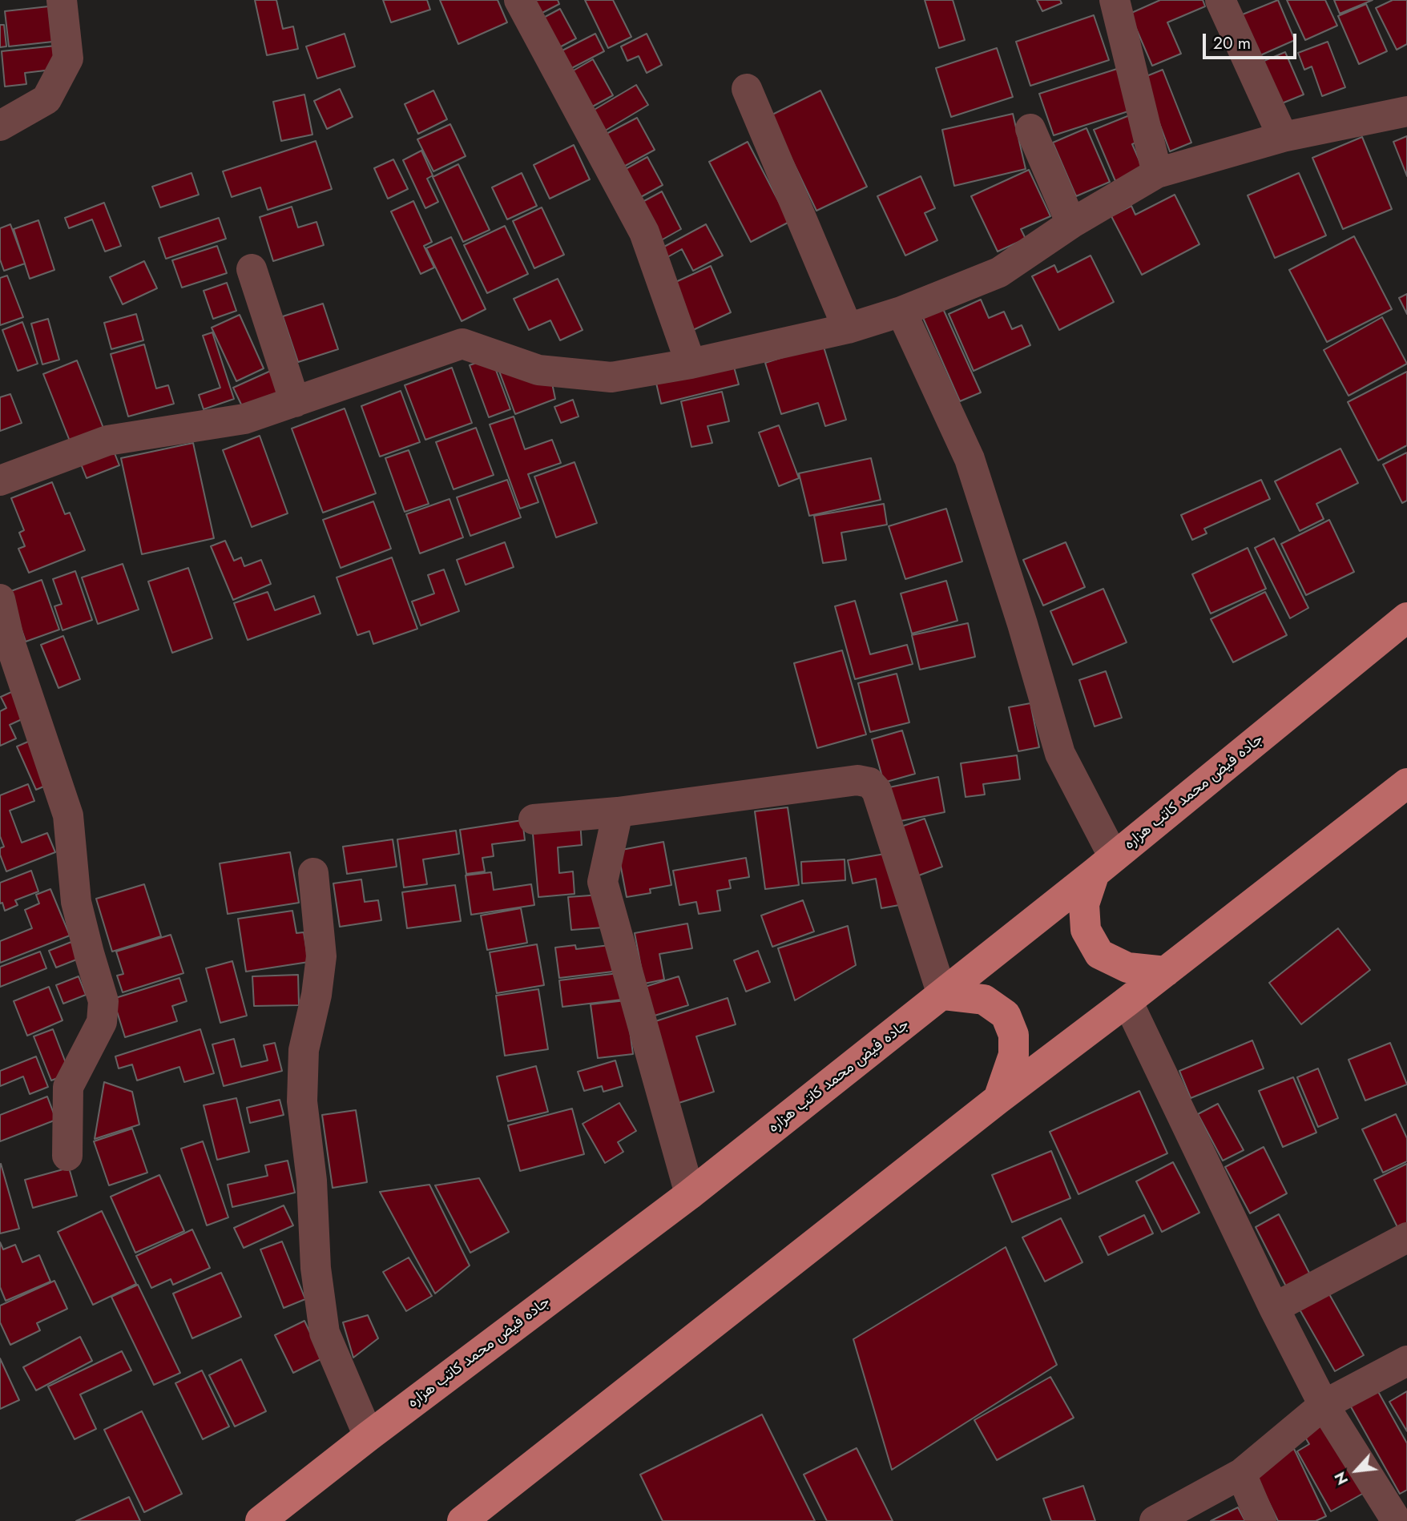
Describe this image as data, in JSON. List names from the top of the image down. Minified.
{"streets":{"main road":["جاده فیض محمد کاتب هزاره"]},"scale_bar":"20 m","north":"bottom left"}
